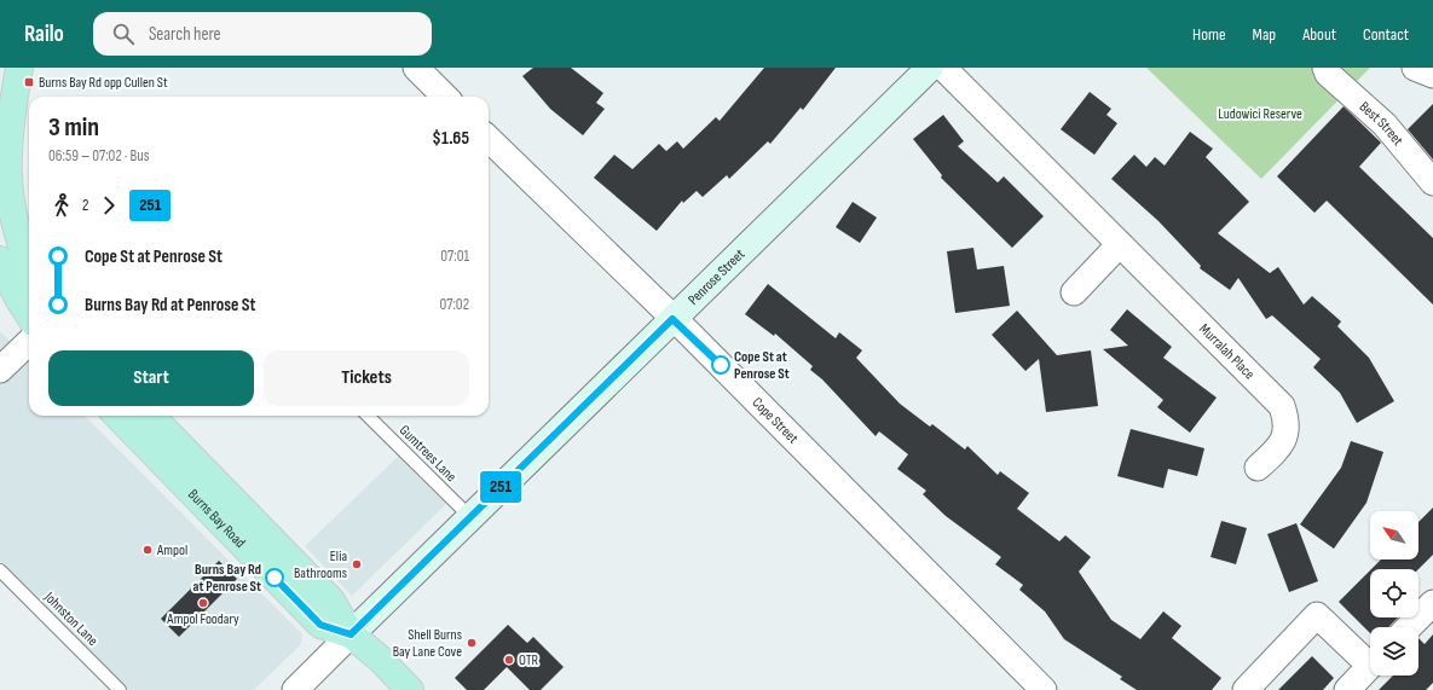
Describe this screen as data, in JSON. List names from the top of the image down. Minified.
{"streets":{"main road":["Penrose Street","Burns Bay Road"],"street":["Best Street","Murralah Place","Cope Street"],"lane":["Gumtrees Lane","Johnston Lane"]},"crossings":[["Penrose Street","Cope Street"],["Penrose Street","Gumtrees Lane"],["Penrose Street","Burns Bay Road"]],"parks":["Ludowici Reserve"],"places":{"transit":["Burns Bay Rd opp Cullen St"],"other":["Cope St at Penrose St","Ampol","Elia Bathrooms","Burns Bay Rd at Penrose St","Ampol Foodary","Shell Burns Bay Lane Cove","OTR"]},"lines":["bus line 251"],"north":"top left","page":{"header":"Railo","search":"Search here","nav":["Home","Map","About","Contact"],"on_map":"251","heading":["3 min","06:59 – 07:02 · Bus","$1.65"],"legs":["2","251"],"list":[{"name":"Cope St at Penrose St","value":"07:01"},{"name":"Burns Bay Rd at Penrose St","value":"07:02"}],"buttons":["Start","Tickets"]}}
